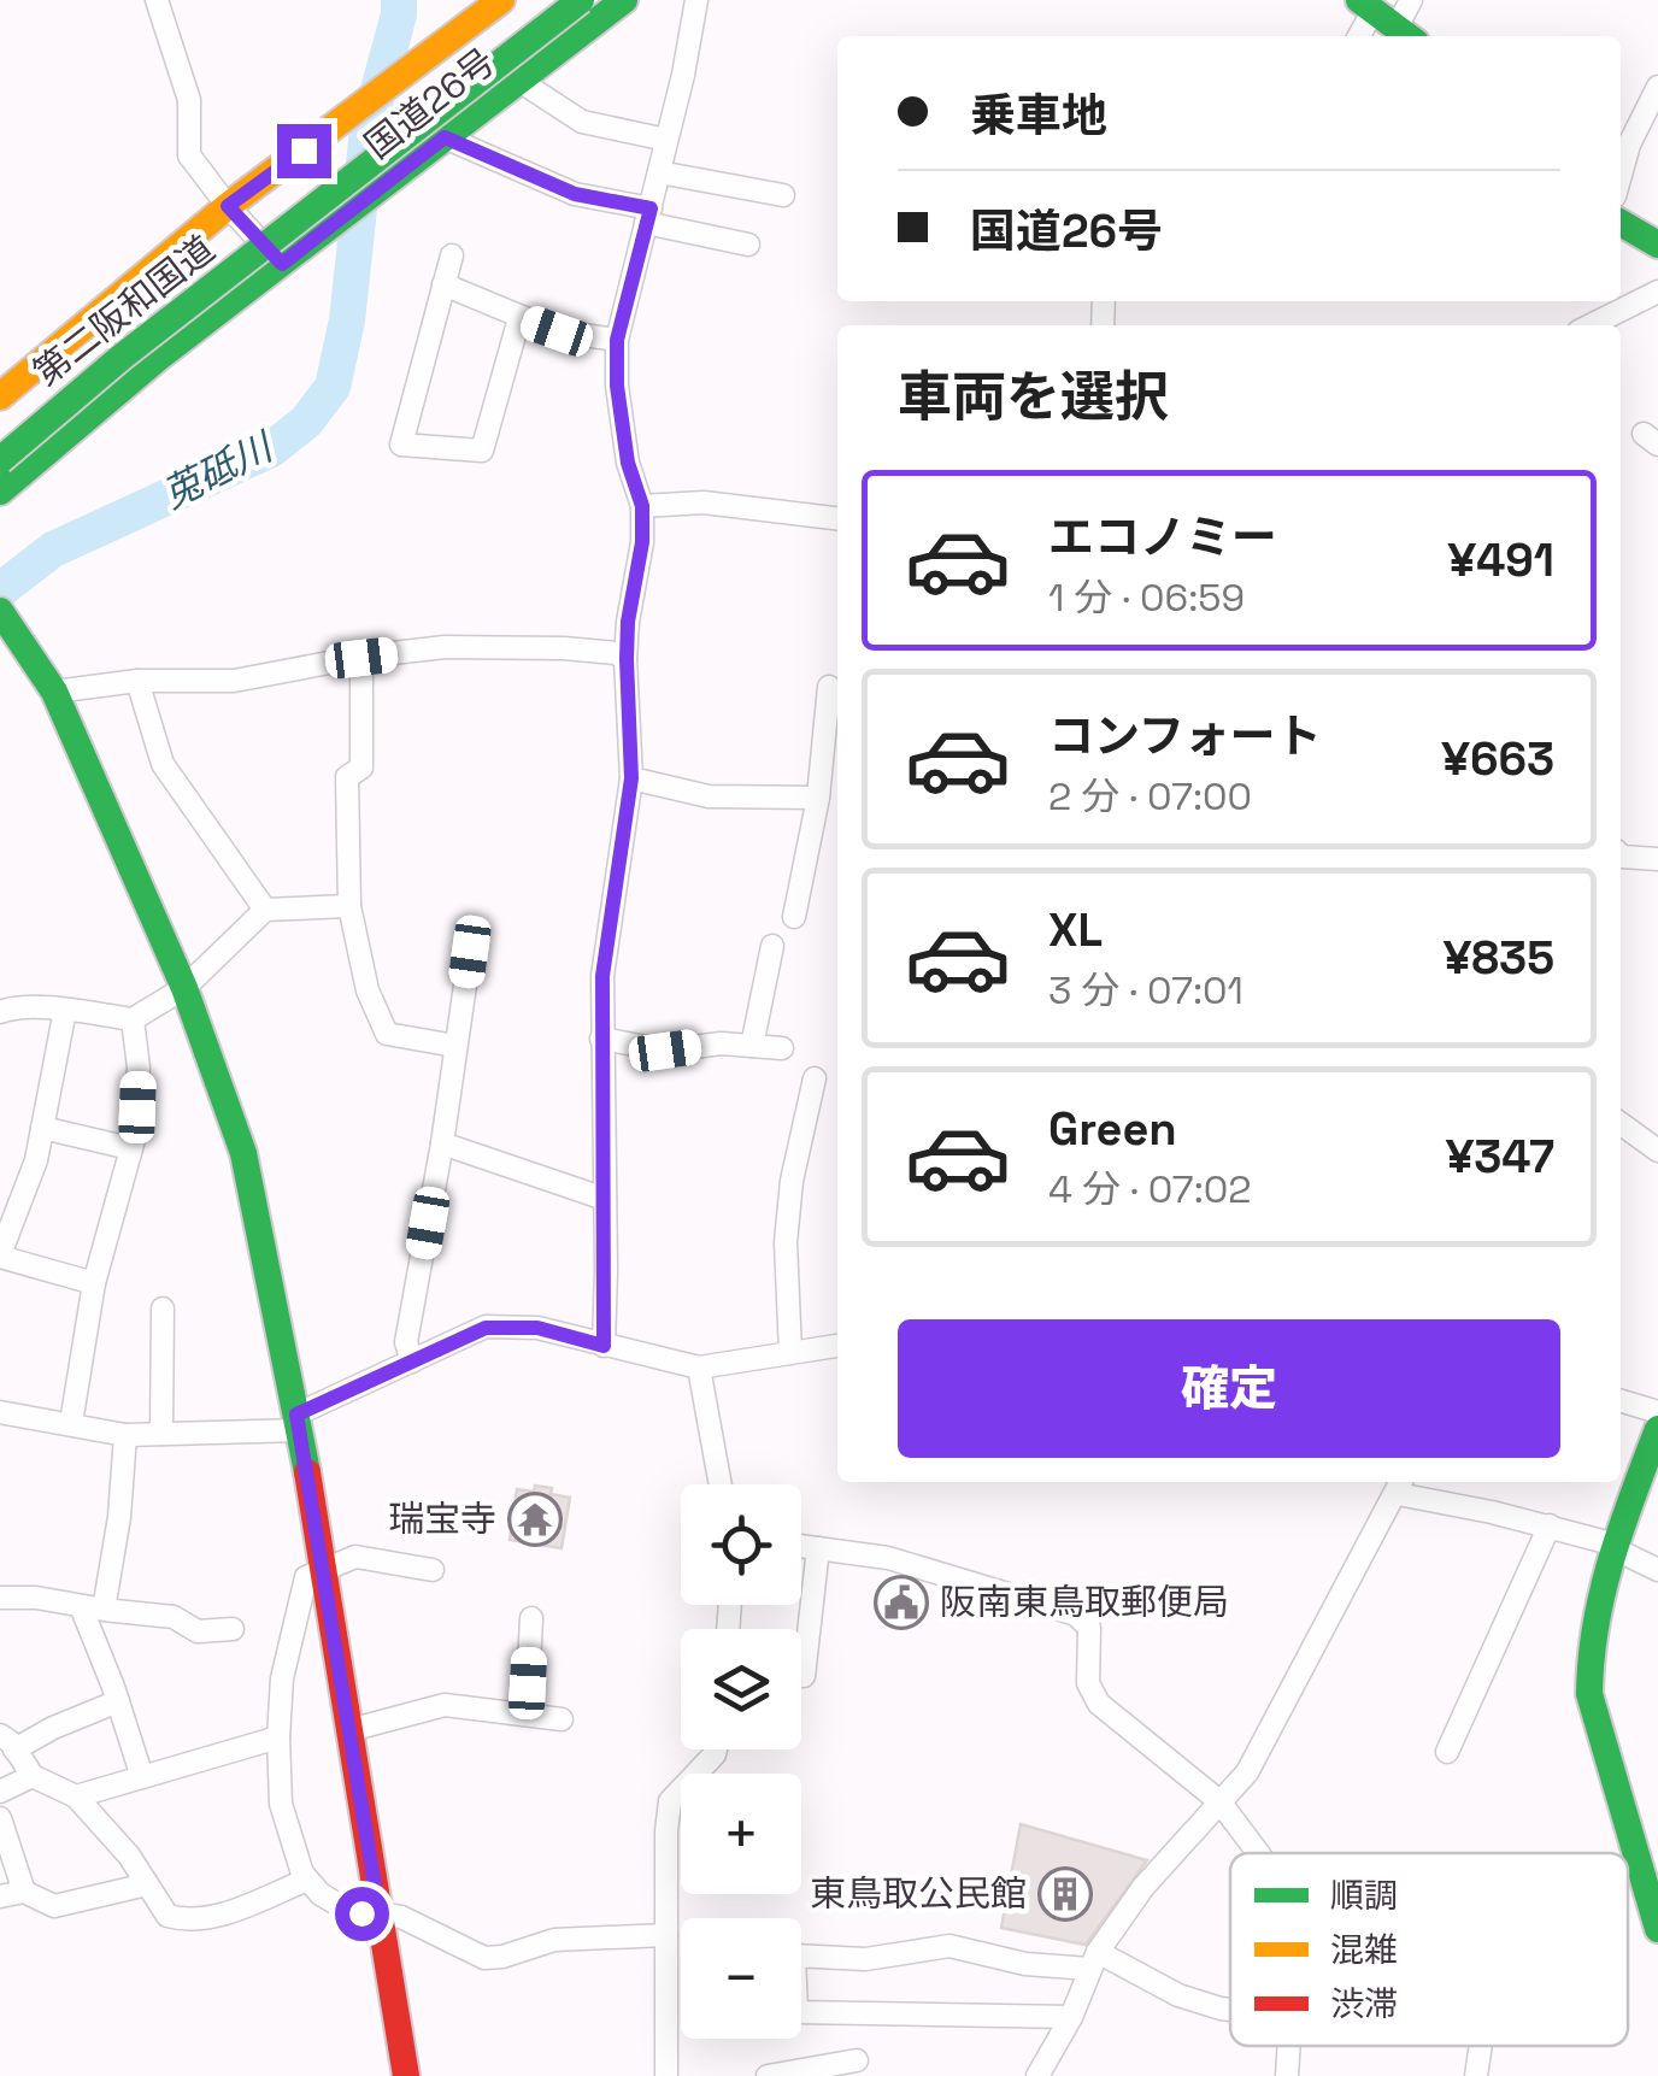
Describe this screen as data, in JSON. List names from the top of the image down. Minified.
{"streets":{"main road":["国道26号","第二阪和国道"]},"water":["莵砥川"],"places":{"temple":["瑞宝寺"],"public building":["阪南東鳥取郵便局"],"building":["東鳥取公民館"]},"legend":["順調","混雑","渋滞"],"page":{"banner":["乗車地","国道26号"],"heading":"車両を選択","list":[{"name":"エコノミー","note":"1 分 · 06:59","value":"¥491"},{"name":"コンフォート","note":"2 分 · 07:00","value":"¥663"},{"name":"XL","note":"3 分 · 07:01","value":"¥835"},{"name":"Green","note":"4 分 · 07:02","value":"¥347"}],"buttons":"確定","map_buttons":["+","−"]}}
